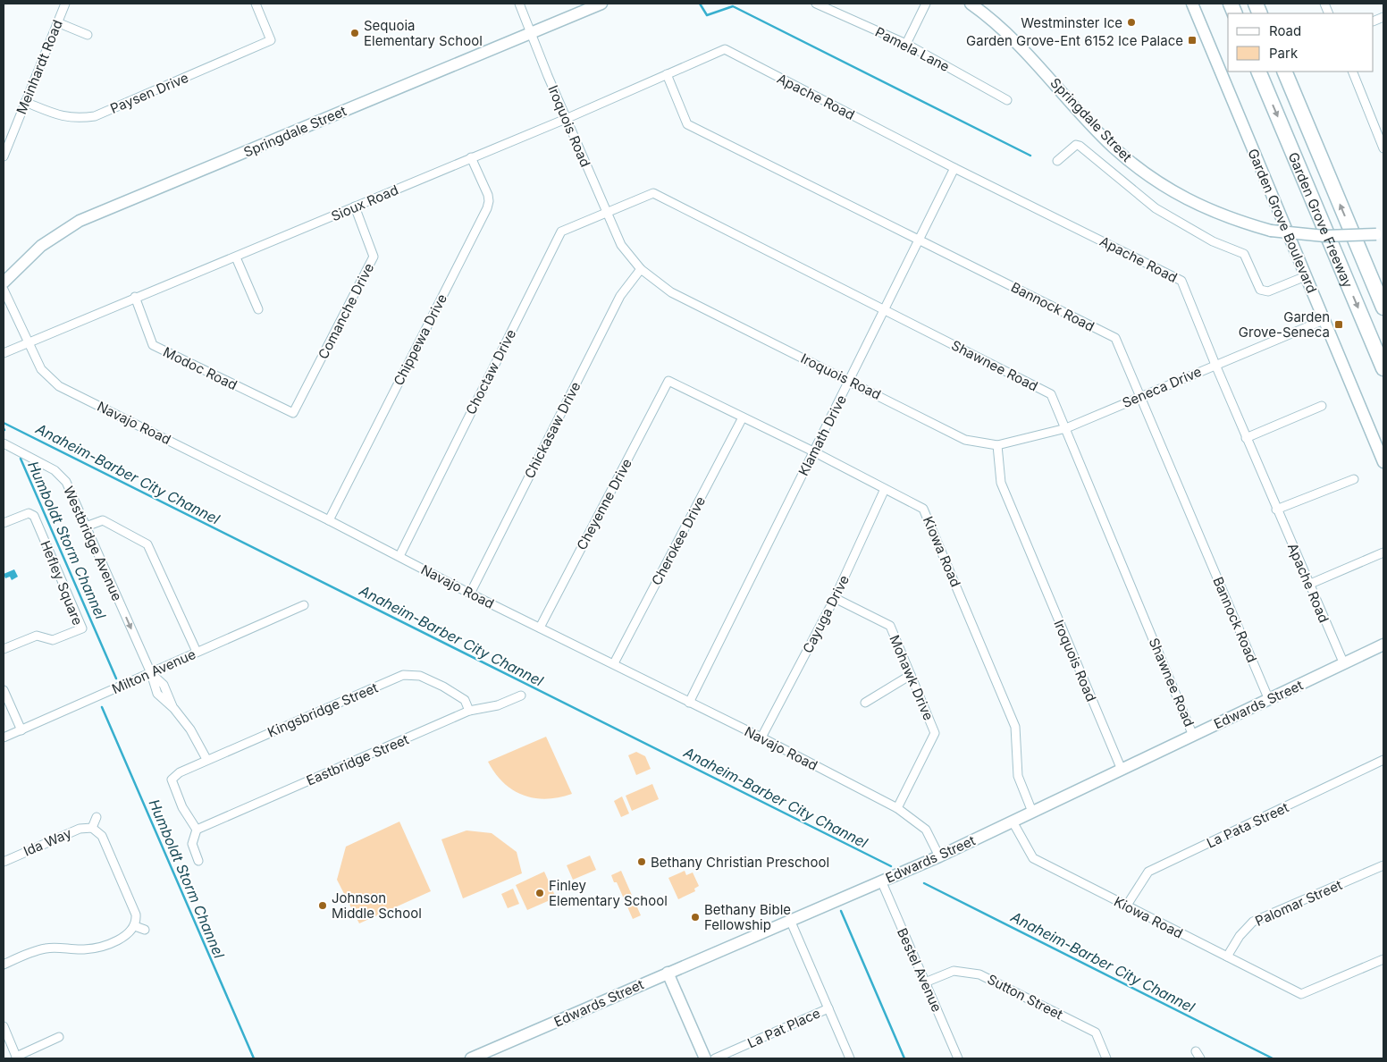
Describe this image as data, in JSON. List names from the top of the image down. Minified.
{"streets":{"highway":["Garden Grove Freeway"],"main road":["Springdale Street","Garden Grove Boulevard","Edwards Street"],"street":["Pamela Lane","Meinhardt Road","Paysen Drive","Apache Road","Iroquois Road","Sioux Road","Bannock Road","Comanche Drive","Chippewa Drive","Shawnee Road","Modoc Road","Choctaw Drive","Seneca Drive","Navajo Road","Chickasaw Drive","Klamath Drive","Cheyenne Drive","Cherokee Drive","Westbridge Avenue","Kiowa Road","Hefley Square","Cayuga Drive","Milton Avenue","Mohawk Drive","Kingsbridge Street","Eastbridge Street","La Pata Street","Ida Way","Palomar Street","Bestel Avenue","Sutton Street","La Pat Place"]},"crossings":[["Meinhardt Road","Paysen Drive"],["Apache Road","Sioux Road"],["Apache Road","Seneca Drive"],["Apache Road","Klamath Drive"],["Apache Road","Edwards Street"],["Springdale Street","Iroquois Road"],["Iroquois Road","Sioux Road"],["Iroquois Road","Shawnee Road"],["Iroquois Road","Choctaw Drive"],["Iroquois Road","Seneca Drive"],["Iroquois Road","Chickasaw Drive"],["Iroquois Road","Klamath Drive"],["Iroquois Road","Edwards Street"],["Sioux Road","Bannock Road"],["Sioux Road","Comanche Drive"],["Sioux Road","Chippewa Drive"],["Sioux Road","Modoc Road"],["Sioux Road","Navajo Road"],["Garden Grove Boulevard","Seneca Drive"],["Bannock Road","Seneca Drive"],["Bannock Road","Klamath Drive"],["Bannock Road","Edwards Street"],["Comanche Drive","Modoc Road"],["Chippewa Drive","Navajo Road"],["Shawnee Road","Choctaw Drive"],["Shawnee Road","Seneca Drive"],["Shawnee Road","Klamath Drive"],["Shawnee Road","Edwards Street"],["Choctaw Drive","Navajo Road"],["Navajo Road","Chickasaw Drive"],["Navajo Road","Klamath Drive"],["Navajo Road","Cheyenne Drive"],["Navajo Road","Cherokee Drive"],["Navajo Road","Cayuga Drive"],["Navajo Road","Mohawk Drive"],["Navajo Road","Edwards Street"],["Klamath Drive","Kiowa Road"],["Cheyenne Drive","Kiowa Road"],["Cherokee Drive","Kiowa Road"],["Westbridge Avenue","Milton Avenue"],["Westbridge Avenue","Kingsbridge Street"],["Kiowa Road","Cayuga Drive"],["Kiowa Road","Edwards Street"],["Kiowa Road","La Pata Street"],["Kiowa Road","Palomar Street"],["Cayuga Drive","Mohawk Drive"],["Edwards Street","Bestel Avenue"],["Kingsbridge Street","Eastbridge Street"],["Bestel Avenue","Sutton Street"]],"one_way":["Westbridge Avenue"],"water":["Anaheim-Barber City Channel","Humboldt Storm Channel"],"places":{"other":["Westminster Ice","Sequoia Elementary School","Bethany Christian Preschool","Finley Elementary School","Johnson Middle School","Bethany Bible Fellowship"],"transit":["Garden Grove-Ent 6152 Ice Palace","Garden Grove-Seneca"]},"legend":["Road","Park"]}
